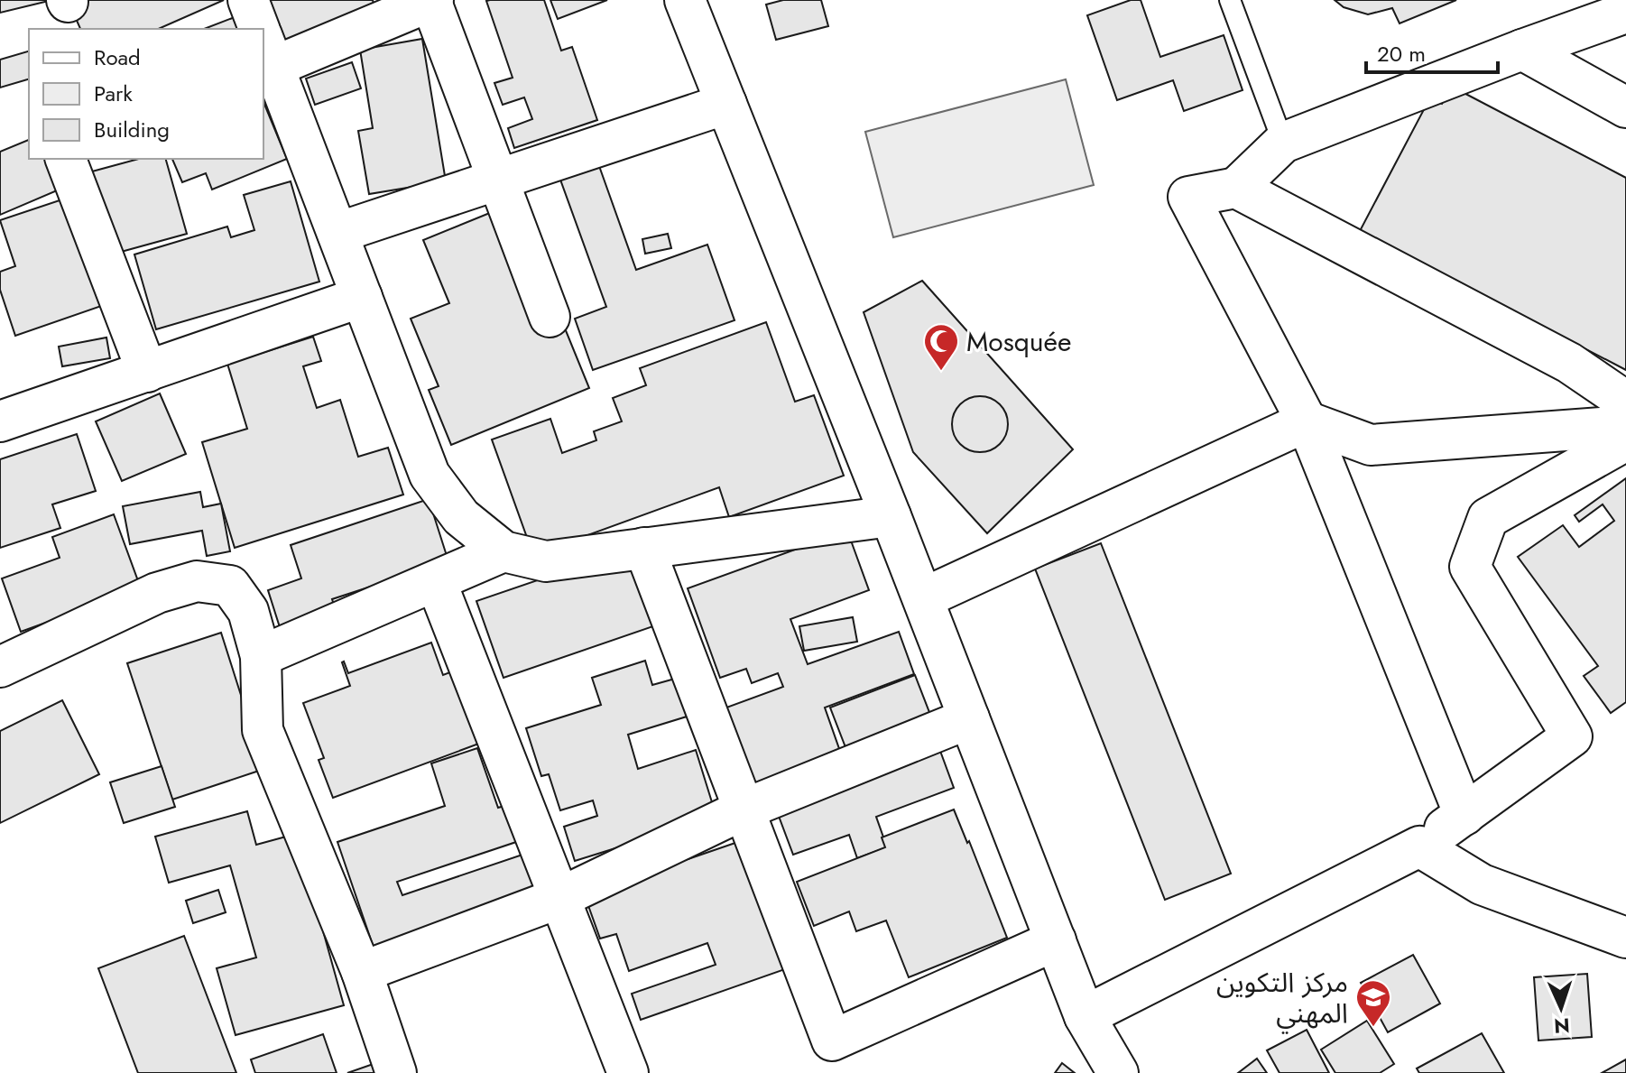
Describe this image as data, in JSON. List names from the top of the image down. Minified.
{"places":{"mosque":["Mosquée"],"school or university":["مركز التكوين المهني"]},"legend":["Road","Park","Building"],"scale_bar":"20 m","north":"bottom"}
